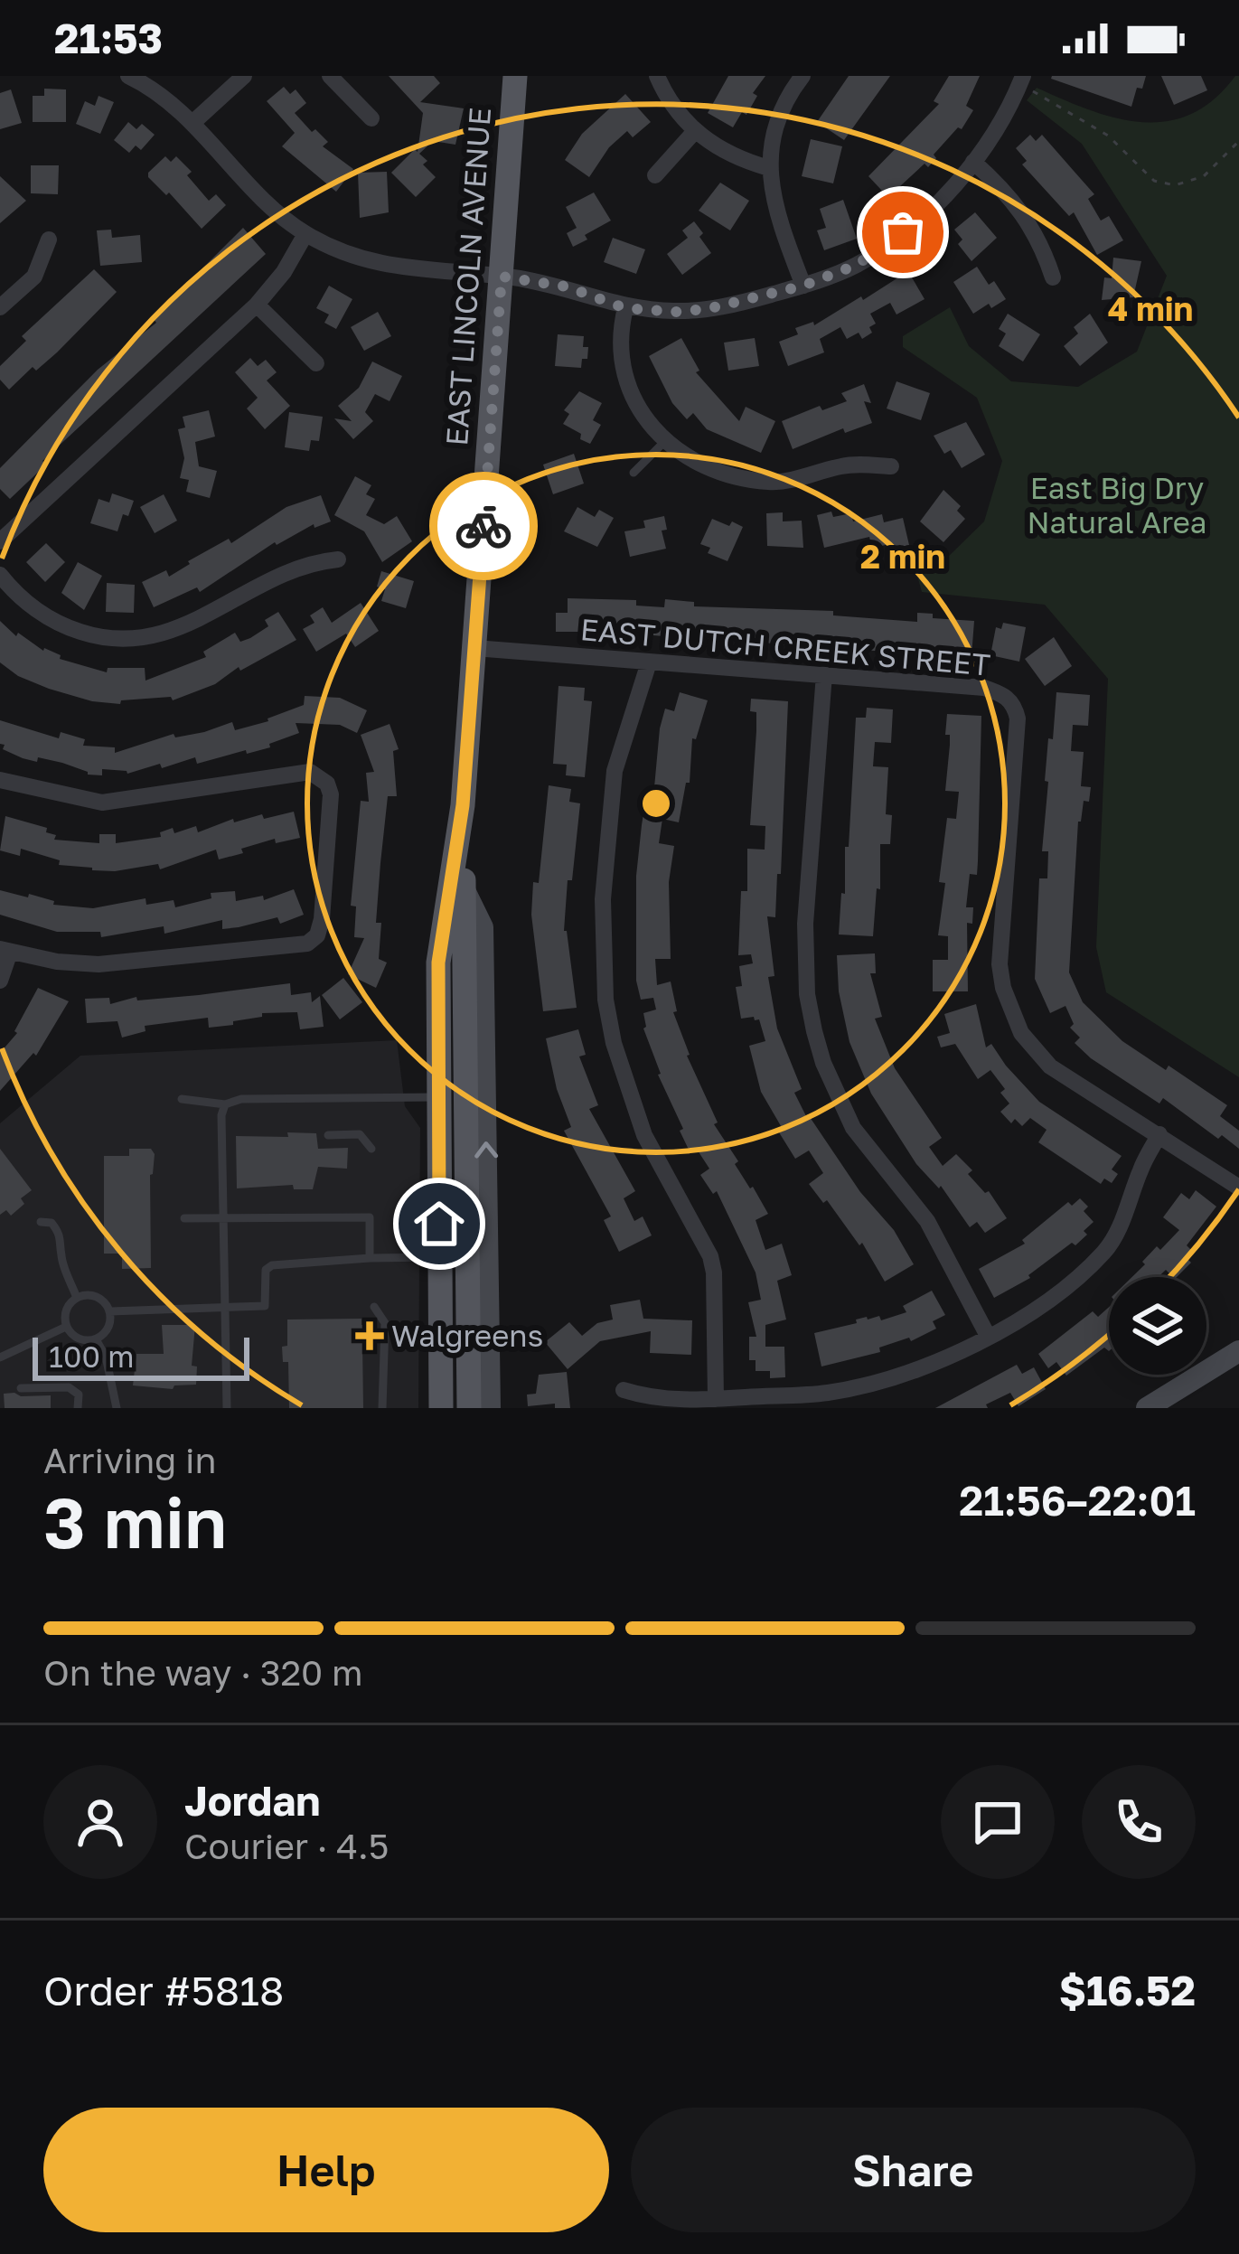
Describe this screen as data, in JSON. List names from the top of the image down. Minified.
{"streets":{"main road":["EAST LINCOLN AVENUE"],"street":["EAST DUTCH CREEK STREET"]},"crossings":[["EAST LINCOLN AVENUE","EAST DUTCH CREEK STREET"]],"parks":["East Big Dry Natural Area"],"places":{"health":["Walgreens"]},"scale_bar":"100 m","page":{"status":"21:53","scale":"100 m","heading":["3 min","Arriving in","21:56–22:01"],"panel":["Jordan","Courier · 4.5","Order #5818","$16.52"],"bar":"On the way · 320 m","buttons":["Help","Share"]},"rings":["4 min","2 min"]}
